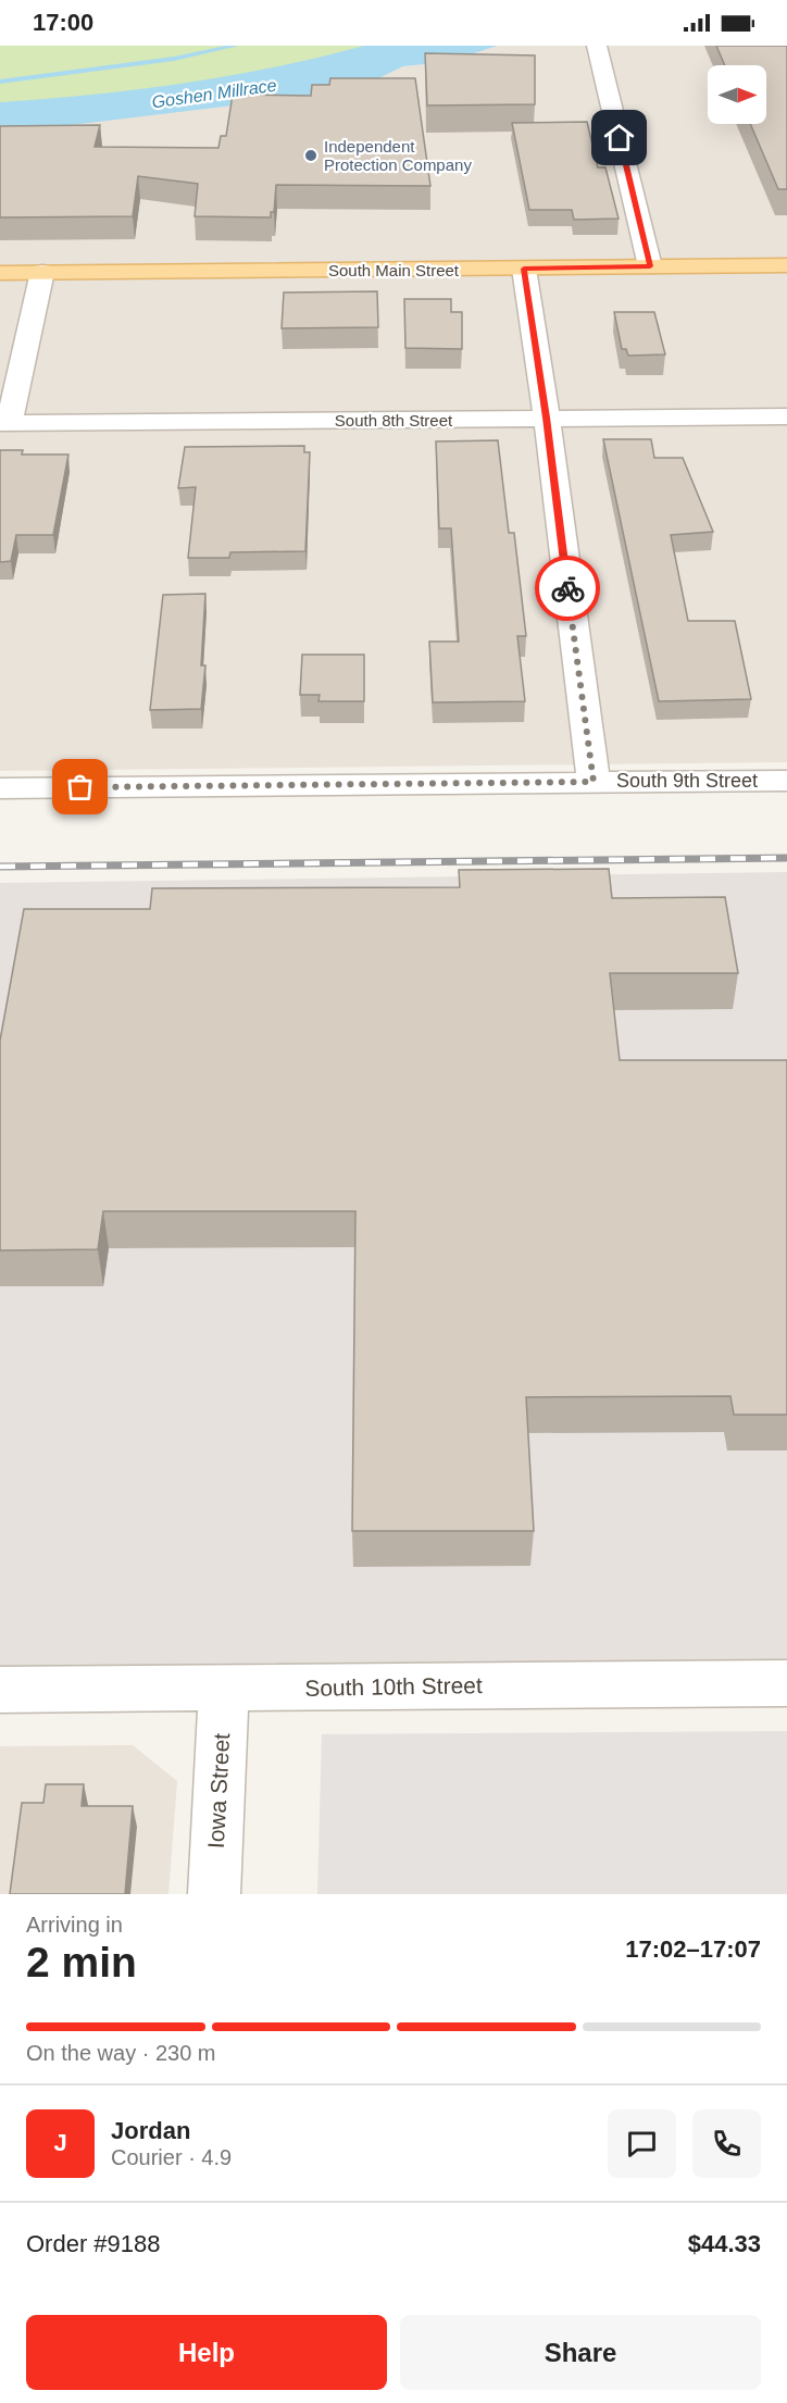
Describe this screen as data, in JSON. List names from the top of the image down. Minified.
{"streets":{"main road":["South Main Street"],"street":["South 8th Street","South 9th Street","South 10th Street","Iowa Street"]},"crossings":[["South 10th Street","Iowa Street"]],"water":["Goshen Millrace"],"places":["Independent Protection Company"],"north":"right","page":{"status":"17:00","heading":["2 min","Arriving in","17:02–17:07"],"panel":["Jordan","Courier · 4.9","Order #9188","$44.33"],"bar":"On the way · 230 m","round":"J","buttons":["Help","Share"]}}
